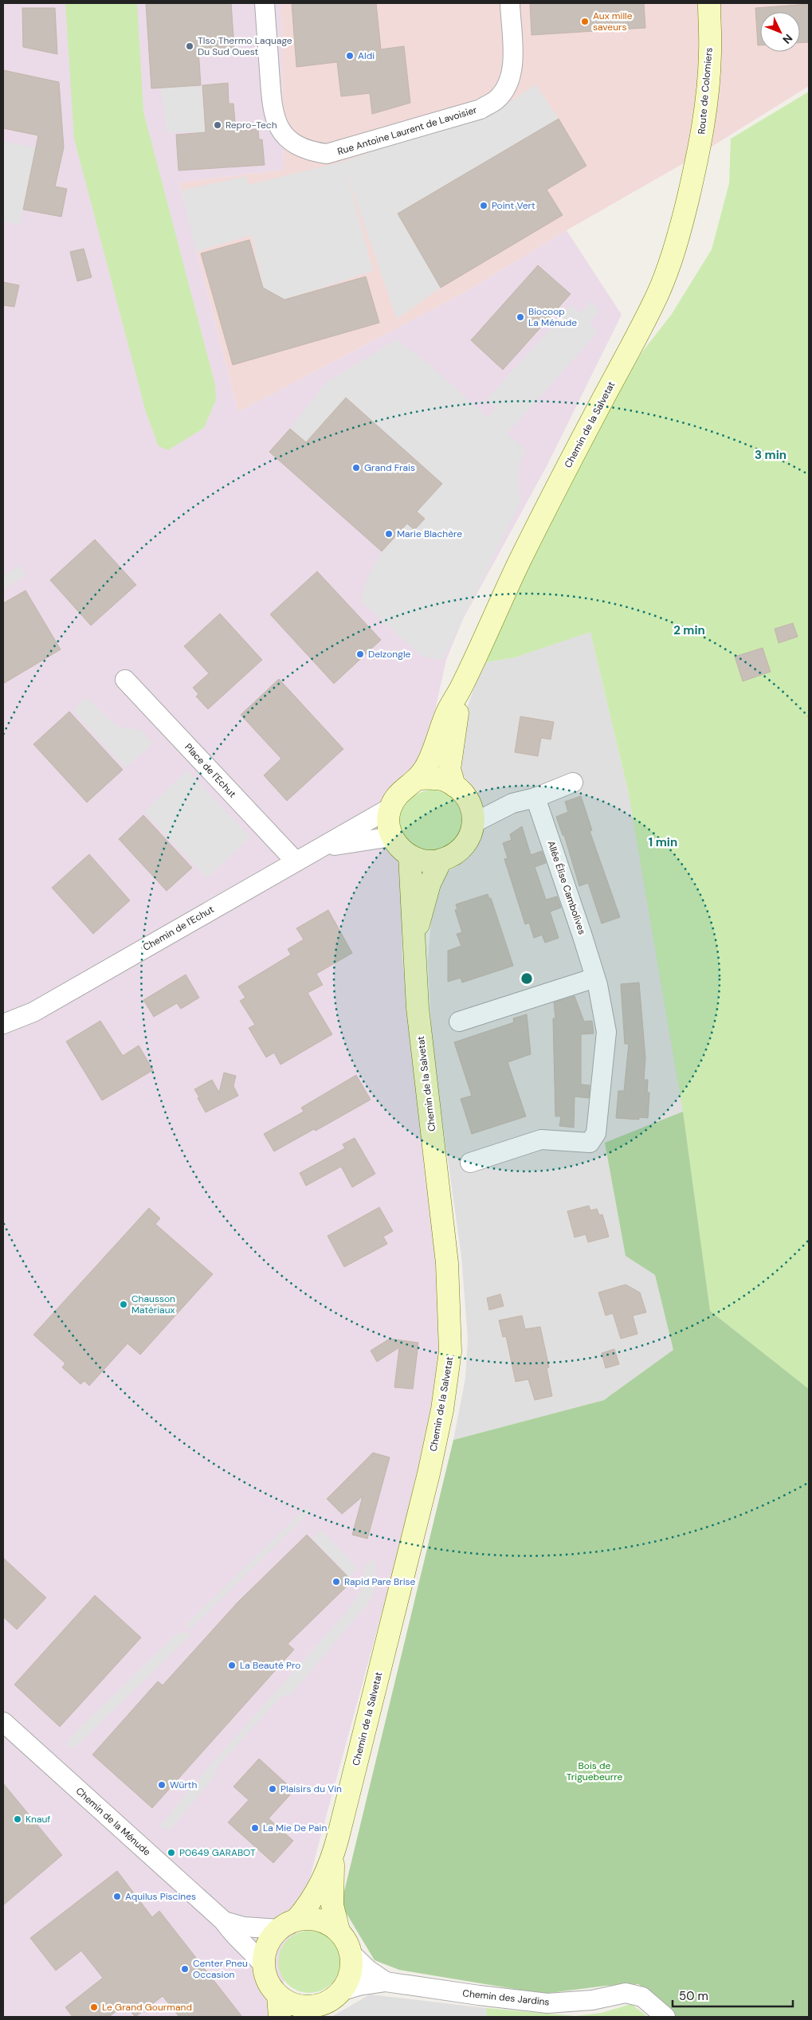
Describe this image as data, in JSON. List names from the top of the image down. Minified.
{"streets":{"main road":["Route de Colomiers","Chemin de la Salvetat"],"street":["Rue Antoine Laurent de Lavoisier","Place de l'Echut","Allée Élise Cambolives","Chemin de l'Echut","Chemin de la Ménude","Chemin des Jardins"]},"crossings":[["Route de Colomiers","Chemin de la Salvetat"],["Chemin de la Salvetat","Chemin de l'Echut"],["Chemin de la Salvetat","Chemin de la Ménude"],["Chemin de la Salvetat","Chemin des Jardins"],["Place de l'Echut","Chemin de l'Echut"],["Chemin de la Ménude","Chemin des Jardins"]],"parks":["Bois de Triguebeurre"],"places":["Aux mille saveurs","Tlso Thermo Laquage Du Sud Ouest","Aldi","Repro-Tech","Point Vert","Biocoop La Ménude","Grand Frais","Marie Blachère","Delzongle","Chausson Matériaux","Rapid Pare Brise","La Beauté Pro","Würth","Plaisirs du Vin","Knauf","La Mie De Pain","P0649 GARABOT","Aquilus Piscines","Center Pneu Occasion","Le Grand Gourmand"],"scale_bar":"50 m","north":"bottom right","rings":["3 min","2 min","1 min"]}
